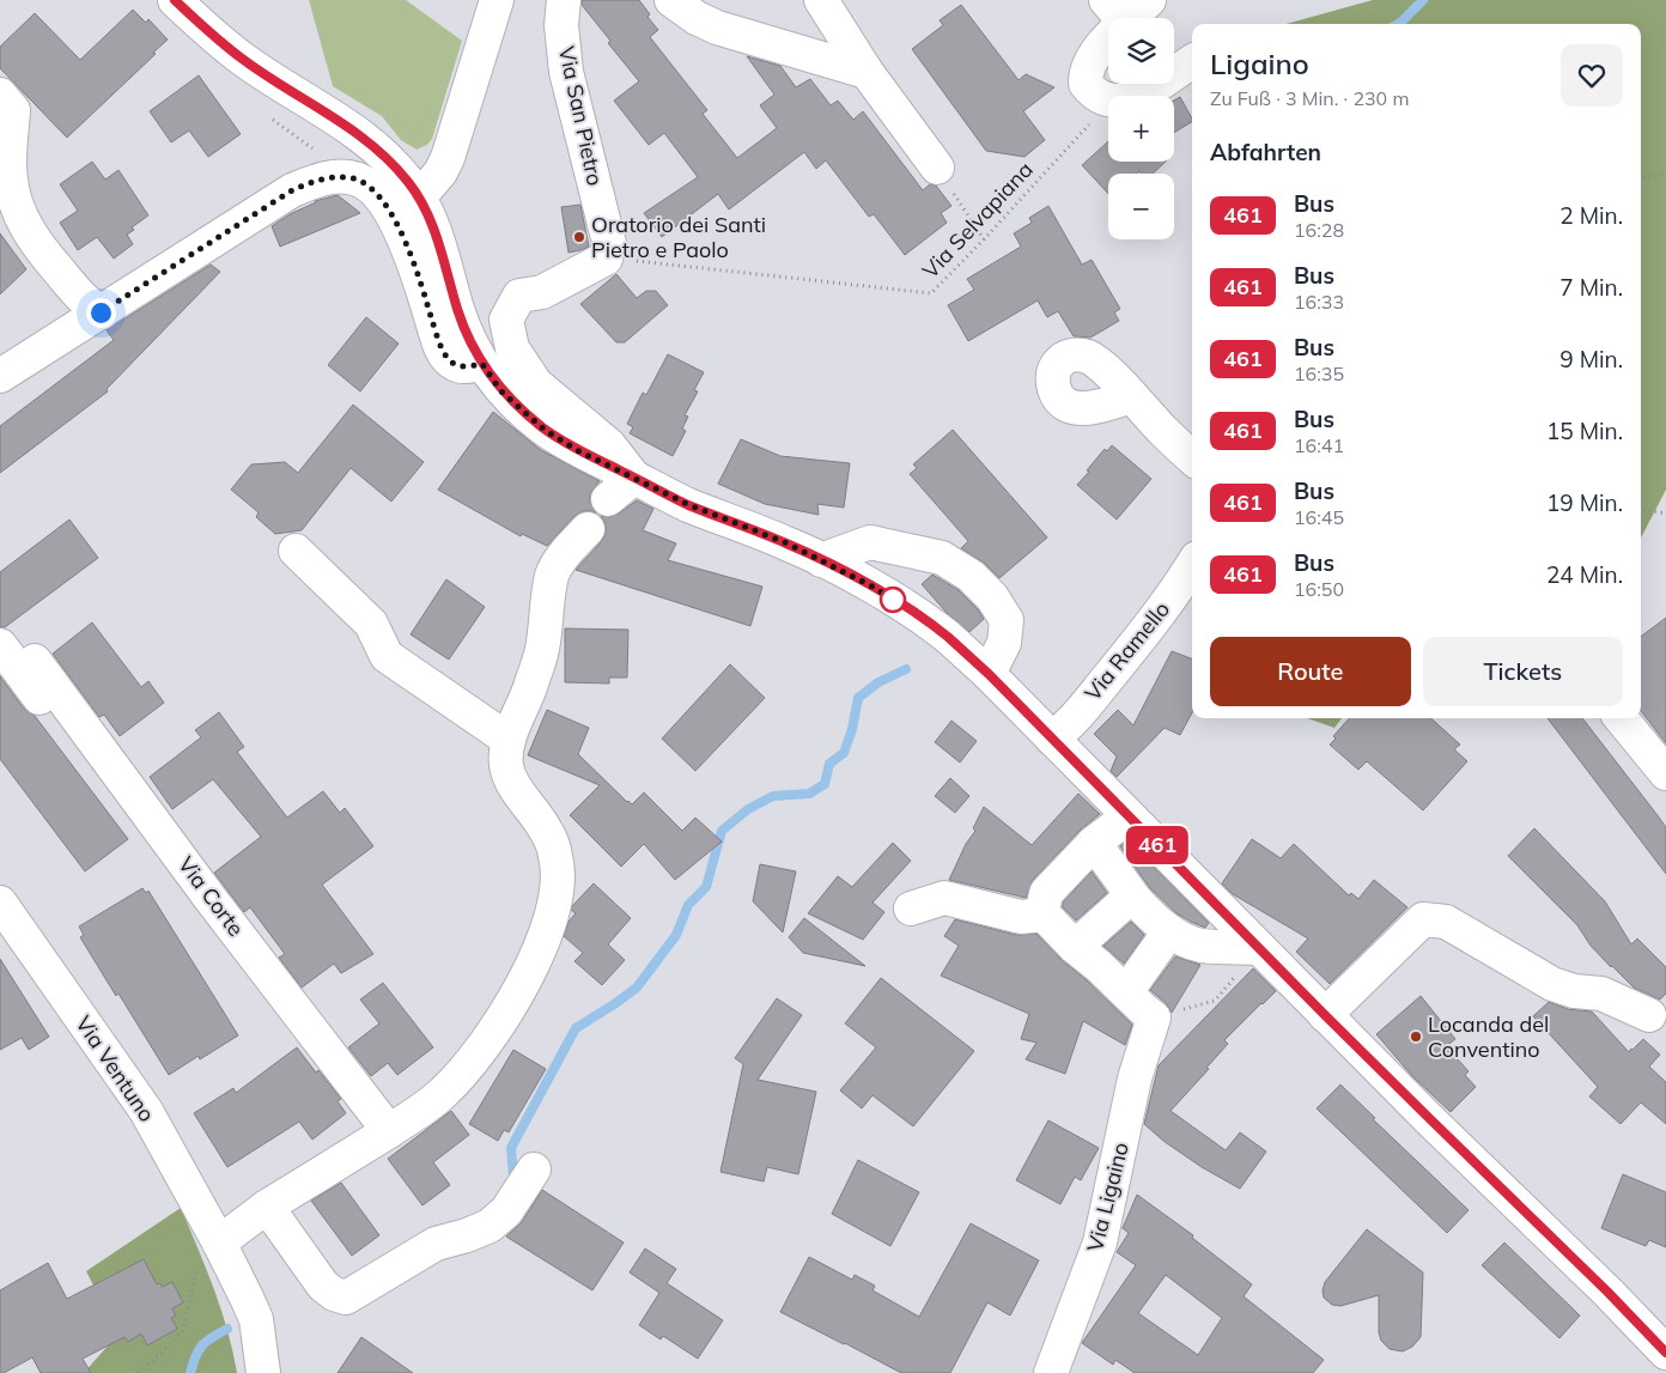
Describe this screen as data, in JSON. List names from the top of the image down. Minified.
{"streets":{"street":["Via San Pietro","Via Ramello","Via Corte","Via Ventuno","Via Ligaino"],"path":["Via Selvapiana"]},"crossings":[["Via San Pietro","Via Selvapiana"]],"places":["Oratorio dei Santi Pietro e Paolo","Locanda del Conventino"],"lines":["bus line 461"],"page":{"on_map":"461","map_buttons":["+","−"],"heading":[["Ligaino","Zu Fuß · 3 Min. · 230 m"],"Abfahrten"],"list":[{"mark":"461","name":"Bus","note":"16:28","value":"2 Min."},{"mark":"461","name":"Bus","note":"16:33","value":"7 Min."},{"mark":"461","name":"Bus","note":"16:35","value":"9 Min."},{"mark":"461","name":"Bus","note":"16:41","value":"15 Min."},{"mark":"461","name":"Bus","note":"16:45","value":"19 Min."},{"mark":"461","name":"Bus","note":"16:50","value":"24 Min."}],"buttons":["Route","Tickets"]}}
